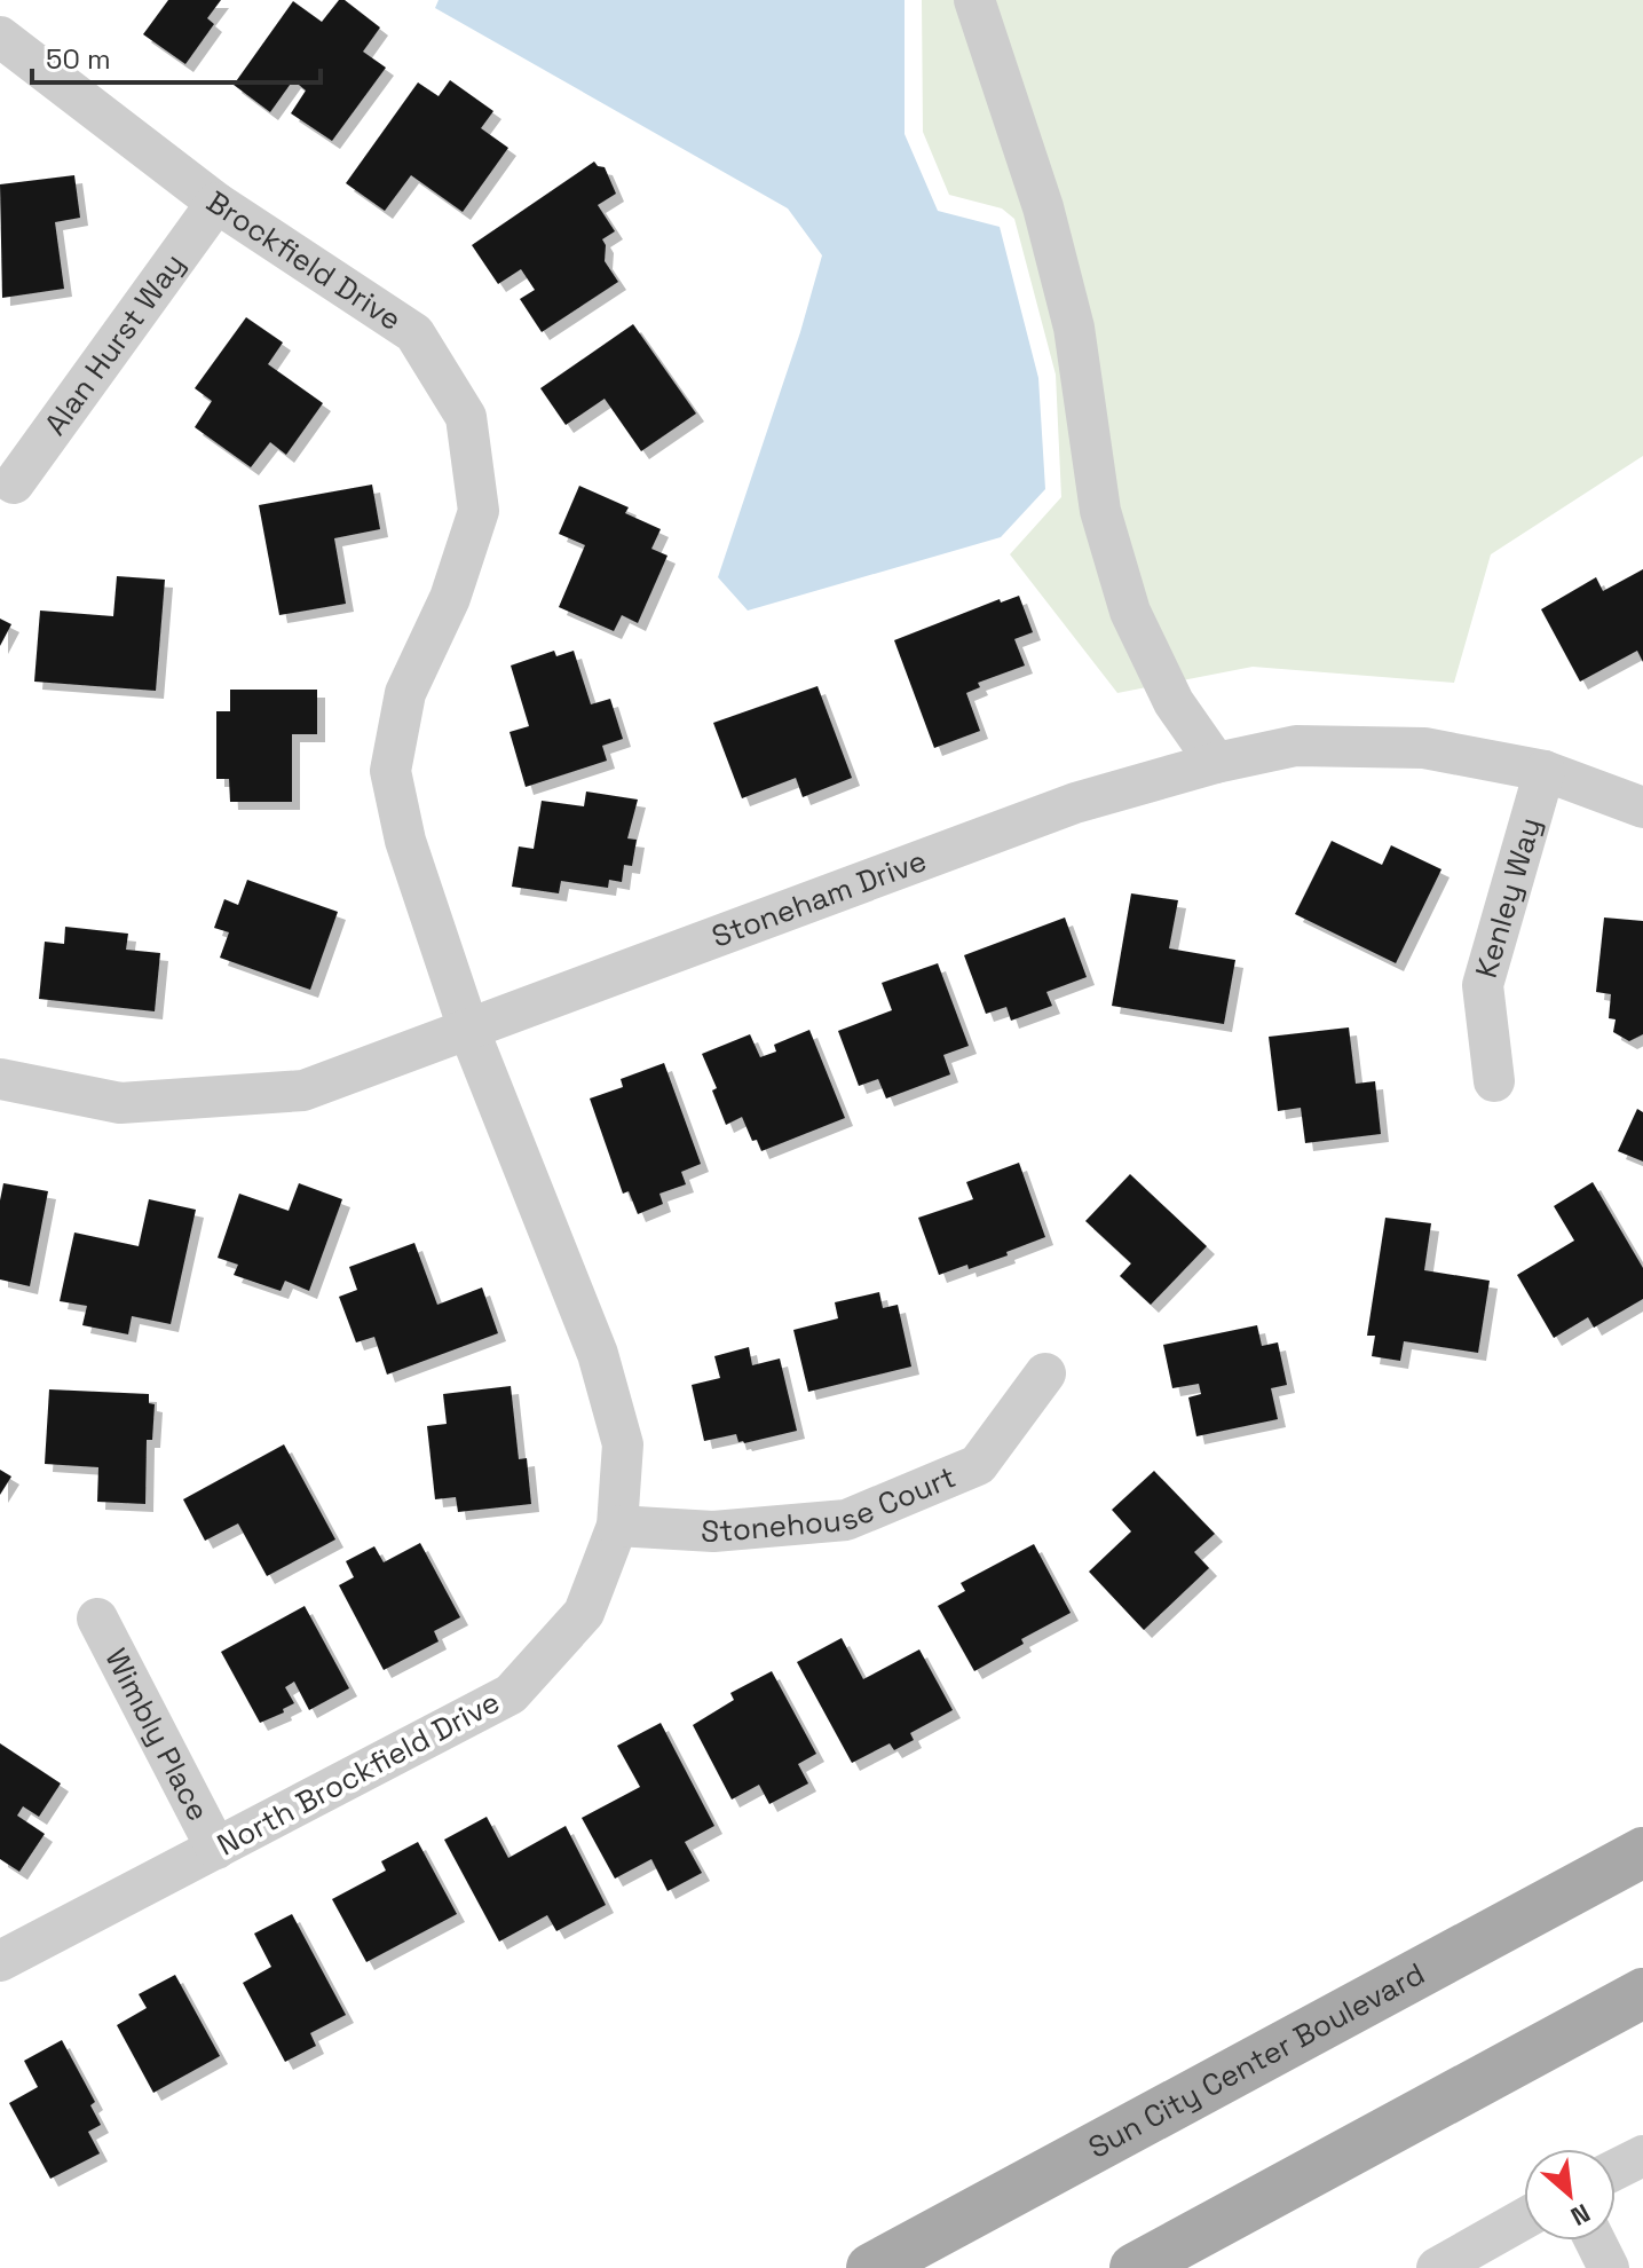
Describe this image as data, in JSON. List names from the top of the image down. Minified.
{"streets":{"main road":["Sun City Center Boulevard"],"street":["Brockfield Drive","Alan Hurst Way","Stoneham Drive","Kenley Way","Stonehouse Court","Wimbly Place","North Brockfield Drive"]},"crossings":[["Brockfield Drive","Alan Hurst Way"],["Brockfield Drive","Stoneham Drive"],["Brockfield Drive","North Brockfield Drive"],["Stoneham Drive","Kenley Way"],["Stoneham Drive","North Brockfield Drive"],["Stonehouse Court","North Brockfield Drive"],["Wimbly Place","North Brockfield Drive"]],"scale_bar":"50 m","north":"bottom right"}
